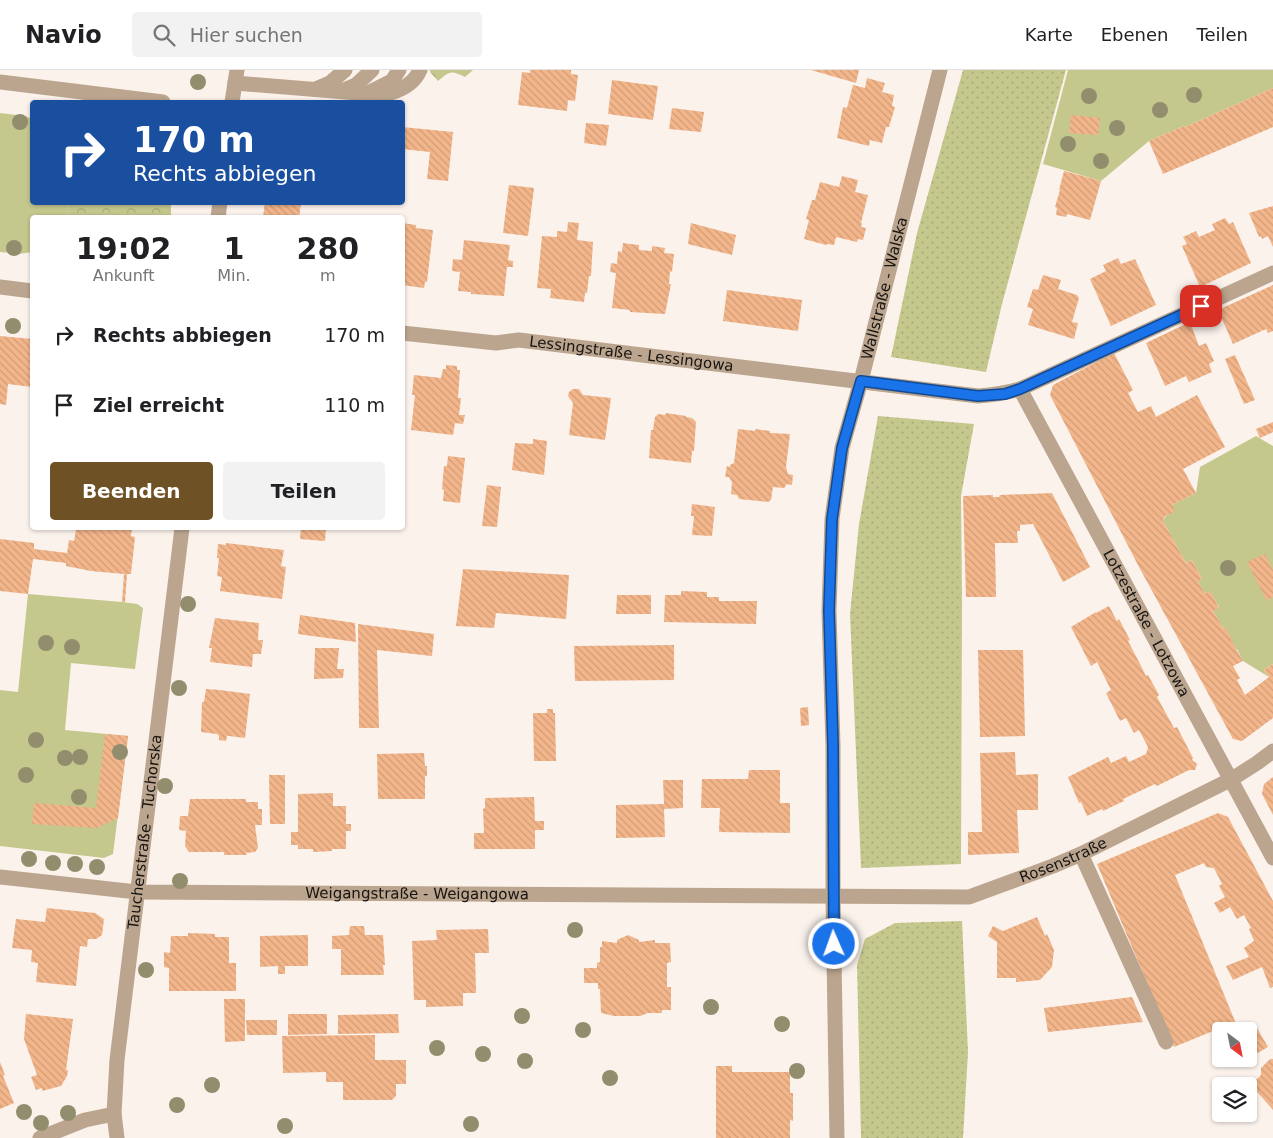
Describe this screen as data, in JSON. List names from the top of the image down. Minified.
{"streets":{"street":["Wallstraße - Walska","Lessingstraße - Lessingowa","Lotzestraße - Lotzowa","Taucherstraße - Tuchorska","Rosenstraße","Weigangstraße - Weigangowa"]},"crossings":[["Wallstraße - Walska","Lessingstraße - Lessingowa"],["Wallstraße - Walska","Rosenstraße"],["Wallstraße - Walska","Weigangstraße - Weigangowa"],["Lessingstraße - Lessingowa","Lotzestraße - Lotzowa"],["Lotzestraße - Lotzowa","Rosenstraße"],["Taucherstraße - Tuchorska","Weigangstraße - Weigangowa"],["Rosenstraße","Weigangstraße - Weigangowa"]],"north":"bottom right","page":{"header":"Navio","search":"Hier suchen","nav":["Karte","Ebenen","Teilen"],"turn":["170 m","Rechts abbiegen"],"eta":["19:02","Ankunft","1","Min.","280","m"],"list":[{"name":"Rechts abbiegen","value":"170 m"},{"name":"Ziel erreicht","value":"110 m"}],"buttons":["Beenden","Teilen"]}}
